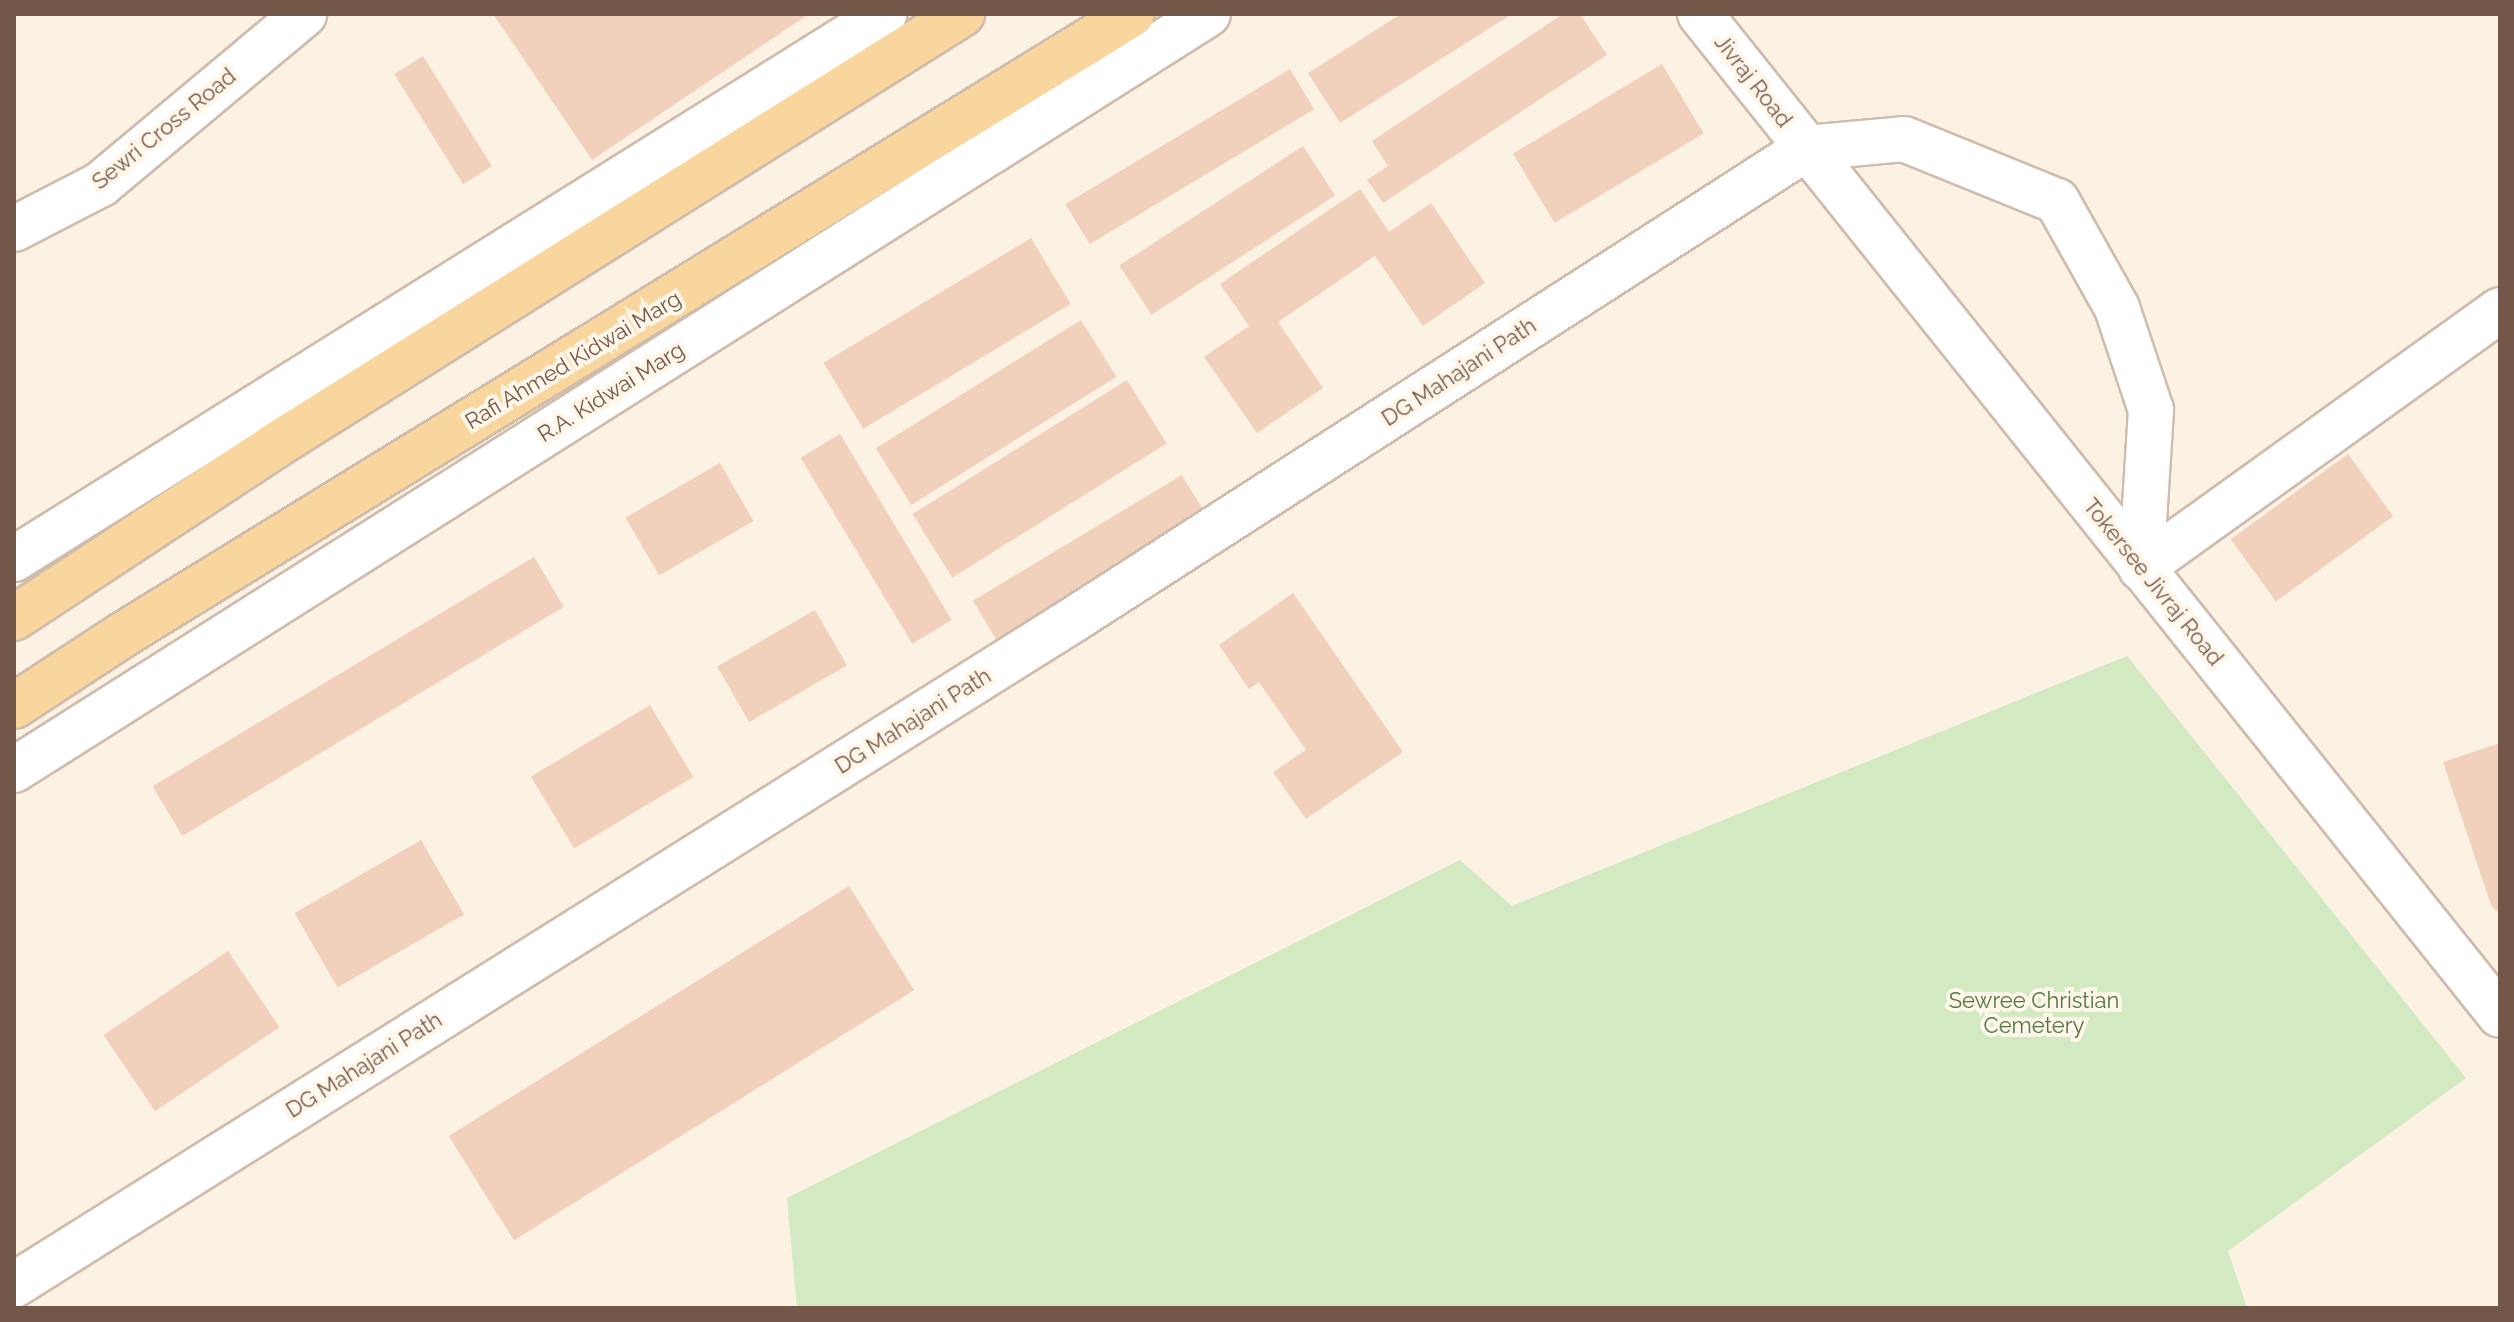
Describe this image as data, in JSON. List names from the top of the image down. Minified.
{"streets":{"main road":["Rafi Ahmed Kidwai Marg"],"street":["Jivraj Road","Sewri Cross Road","DG Mahajani Path","R.A. Kidwai Marg","Tokersee Jivraj Road"]},"crossings":[["Jivraj Road","DG Mahajani Path"],["Jivraj Road","Tokersee Jivraj Road"],["DG Mahajani Path","Tokersee Jivraj Road"]],"parks":["Sewree Christian Cemetery"]}
